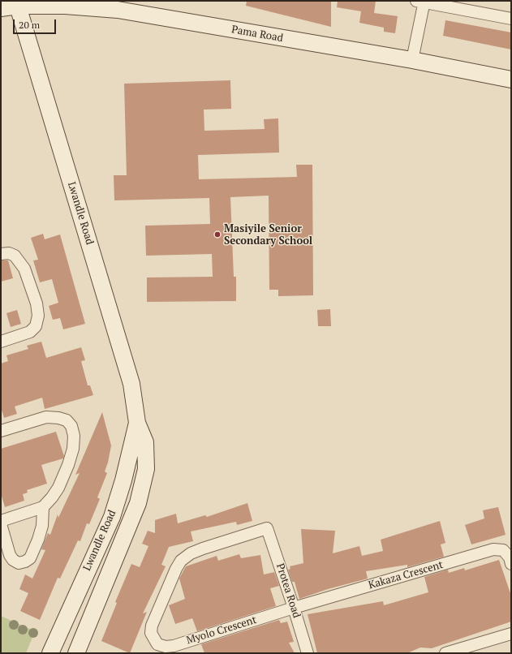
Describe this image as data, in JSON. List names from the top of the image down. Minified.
{"streets":{"street":["Pama Road","Lwandle Road","Kakaza Crescent","Protea Road","Myolo Crescent"]},"crossings":[["Pama Road","Lwandle Road"],["Kakaza Crescent","Protea Road"],["Kakaza Crescent","Myolo Crescent"],["Protea Road","Myolo Crescent"]],"places":["Masiyile Senior Secondary School"],"scale_bar":"20 m"}
